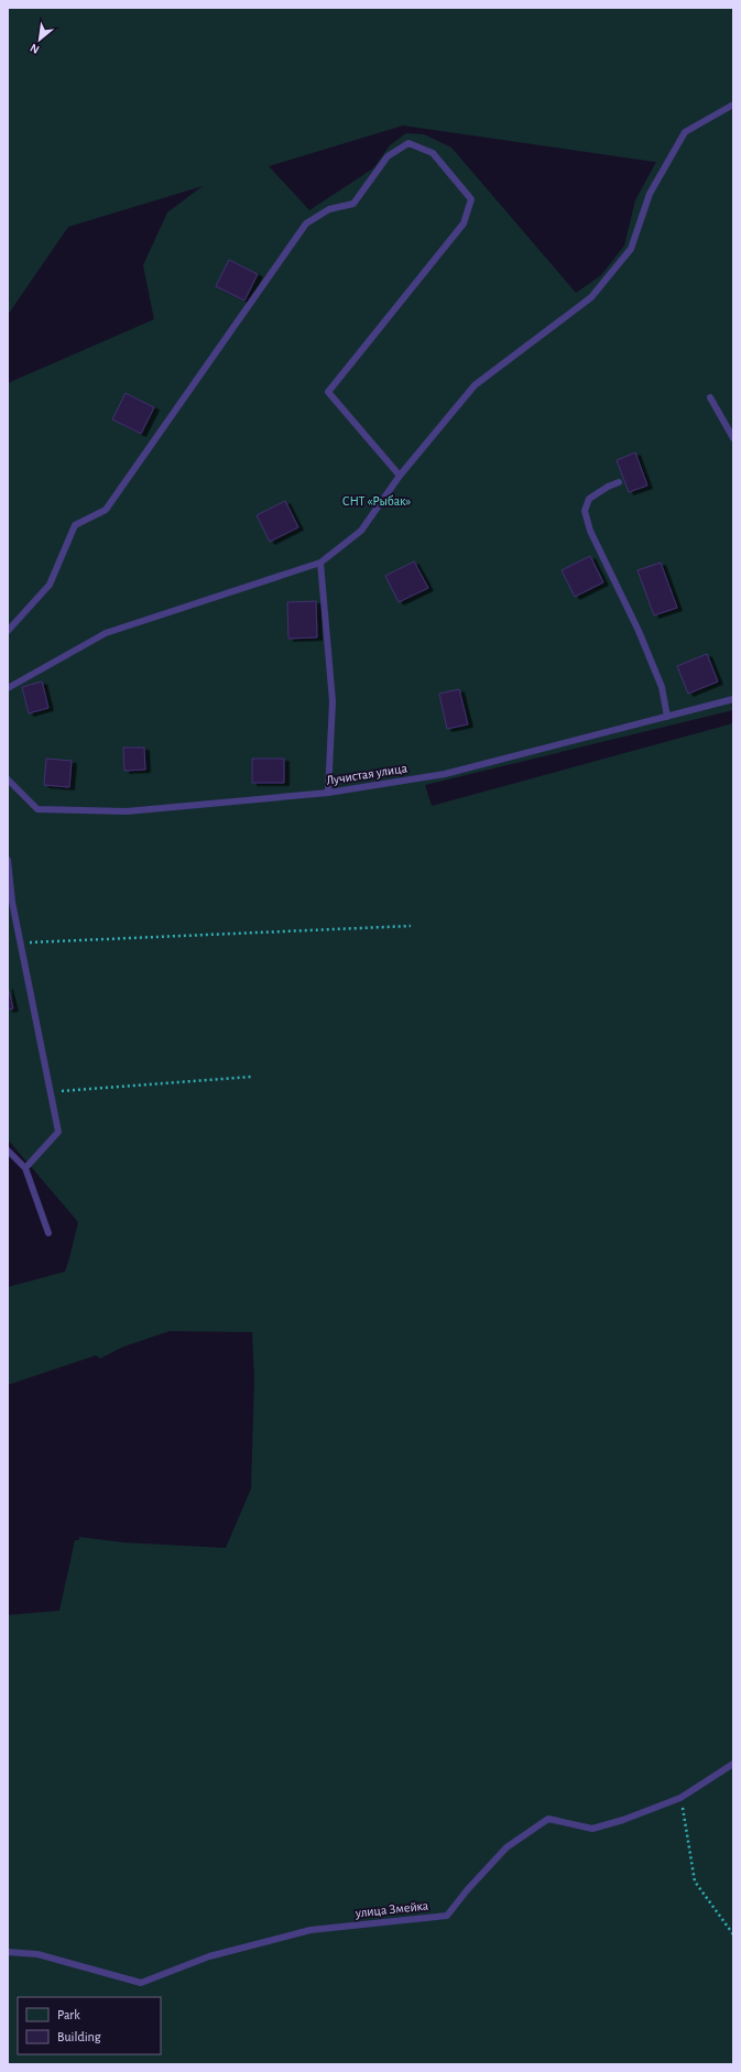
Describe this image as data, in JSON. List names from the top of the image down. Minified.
{"streets":{"lane":["Лучистая улица","улица Змейка"]},"parks":["СНТ «Рыбак»"],"legend":["Park","Building"],"north":"bottom left"}
